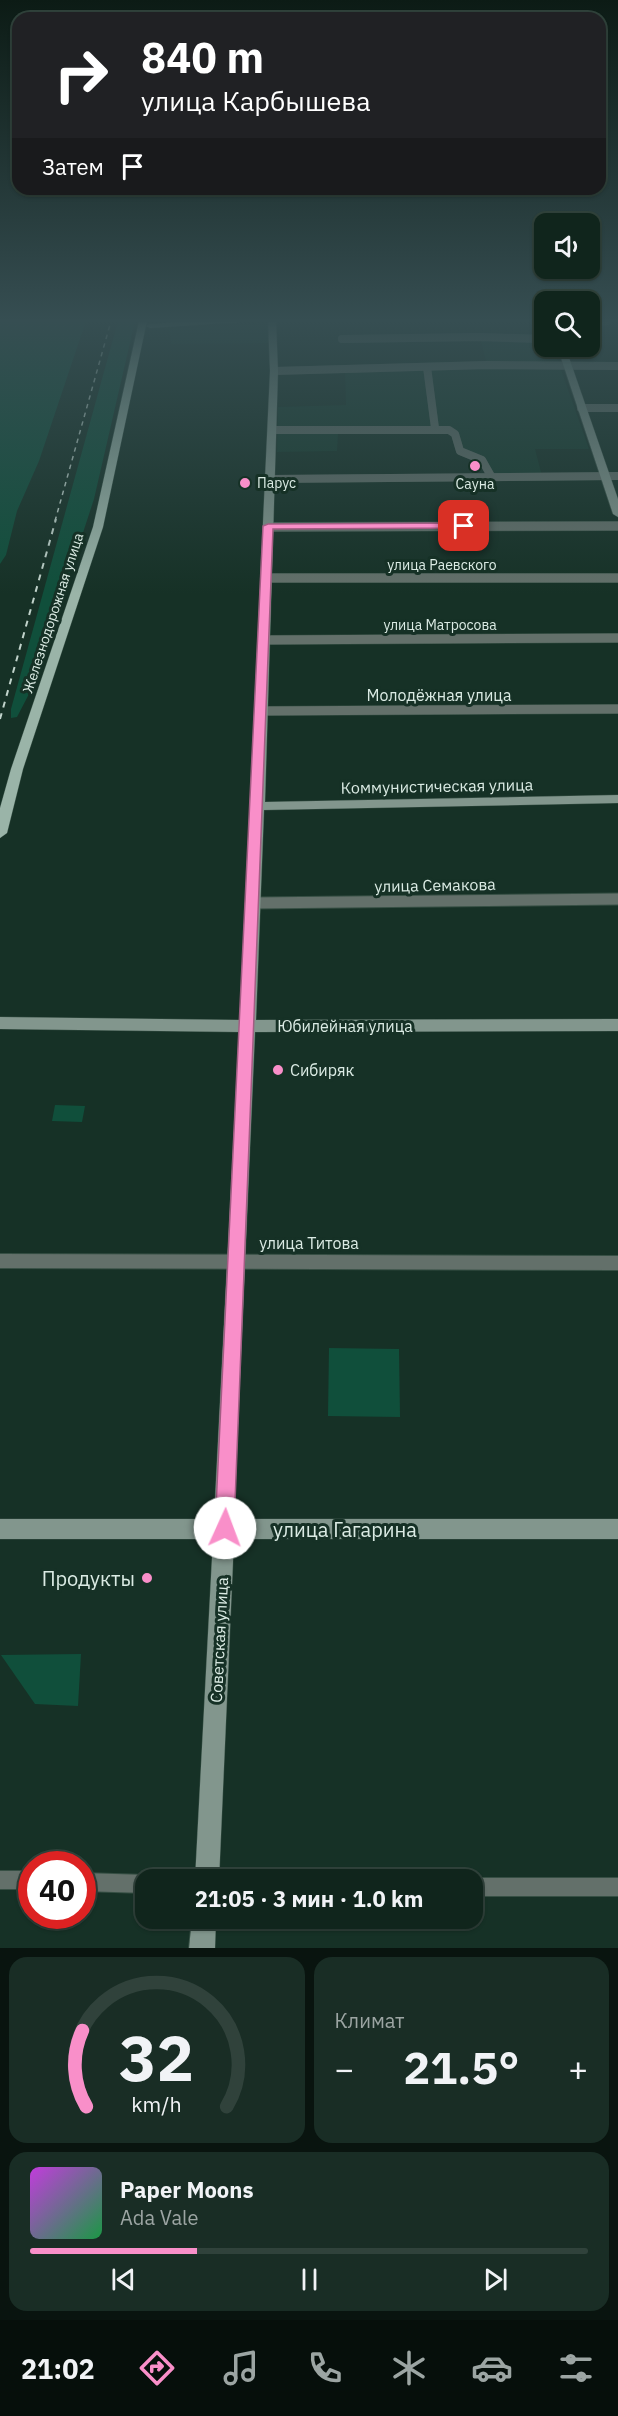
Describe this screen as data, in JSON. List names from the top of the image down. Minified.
{"streets":{"main road":["Железнодорожная улица"],"street":["улица Раевского","улица Матросова","Молодёжная улица","Коммунистическая улица","улица Семакова","Юбилейная улица","улица Титова","улица Гагарина","Советская улица"]},"crossings":[["улица Раевского","Советская улица"],["улица Матросова","Советская улица"],["Молодёжная улица","Советская улица"],["Коммунистическая улица","Советская улица"],["улица Семакова","Советская улица"],["Юбилейная улица","Советская улица"],["улица Титова","Советская улица"],["улица Гагарина","Советская улица"]],"places":["Сауна","Парус","Сибиряк","Продукты"],"page":{"turn":["840 m","улица Карбышева"],"then":"Затем","limit":"40","trip":"21:05 · 3 мин · 1.0 km","tile":"Климат","heat":["−","21.5°","+"],"song":["Paper Moons","Ada Vale"],"tabs":"21:02","gauge":["32","km/h"]}}
